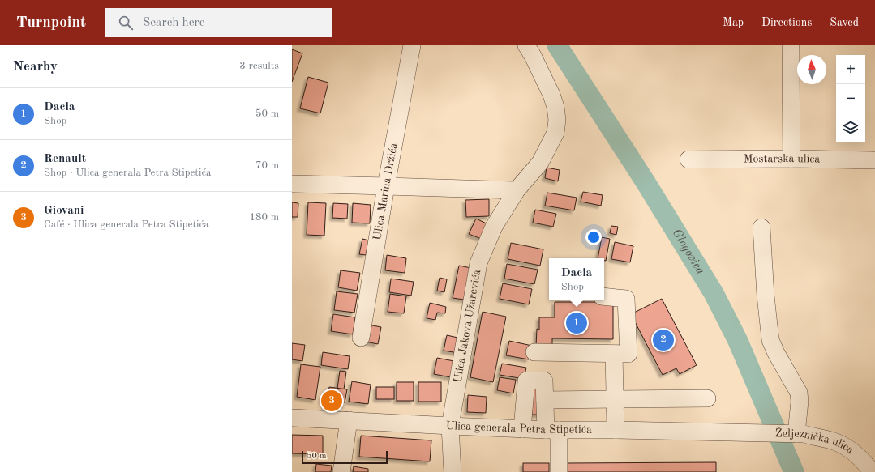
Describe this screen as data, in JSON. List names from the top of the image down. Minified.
{"streets":{"street":["Mostarska ulica","Ulica Marina Držića","Ulica Jakova Užarevića","Ulica generala Petra Stipetića","Željeznička ulica"]},"crossings":[["Ulica Jakova Užarevića","Ulica generala Petra Stipetića"],["Ulica generala Petra Stipetića","Željeznička ulica"]],"water":["Glogovica"],"scale_bar":"50 m","north":"top","page":{"header":"Turnpoint","search":"Search here","nav":["Map","Directions","Saved"],"heading":["Nearby","3 results"],"map_buttons":["+","−"],"list":[{"mark":"1","name":"Dacia","note":"Shop","value":"50 m"},{"mark":"2","name":"Renault","note":"Shop · Ulica generala Petra Stipetića","value":"70 m"},{"mark":"3","name":"Giovani","note":"Café · Ulica generala Petra Stipetića","value":"180 m"}],"popup":["Dacia","Shop"],"pins":["1","2","3"],"scale":"50 m"}}
